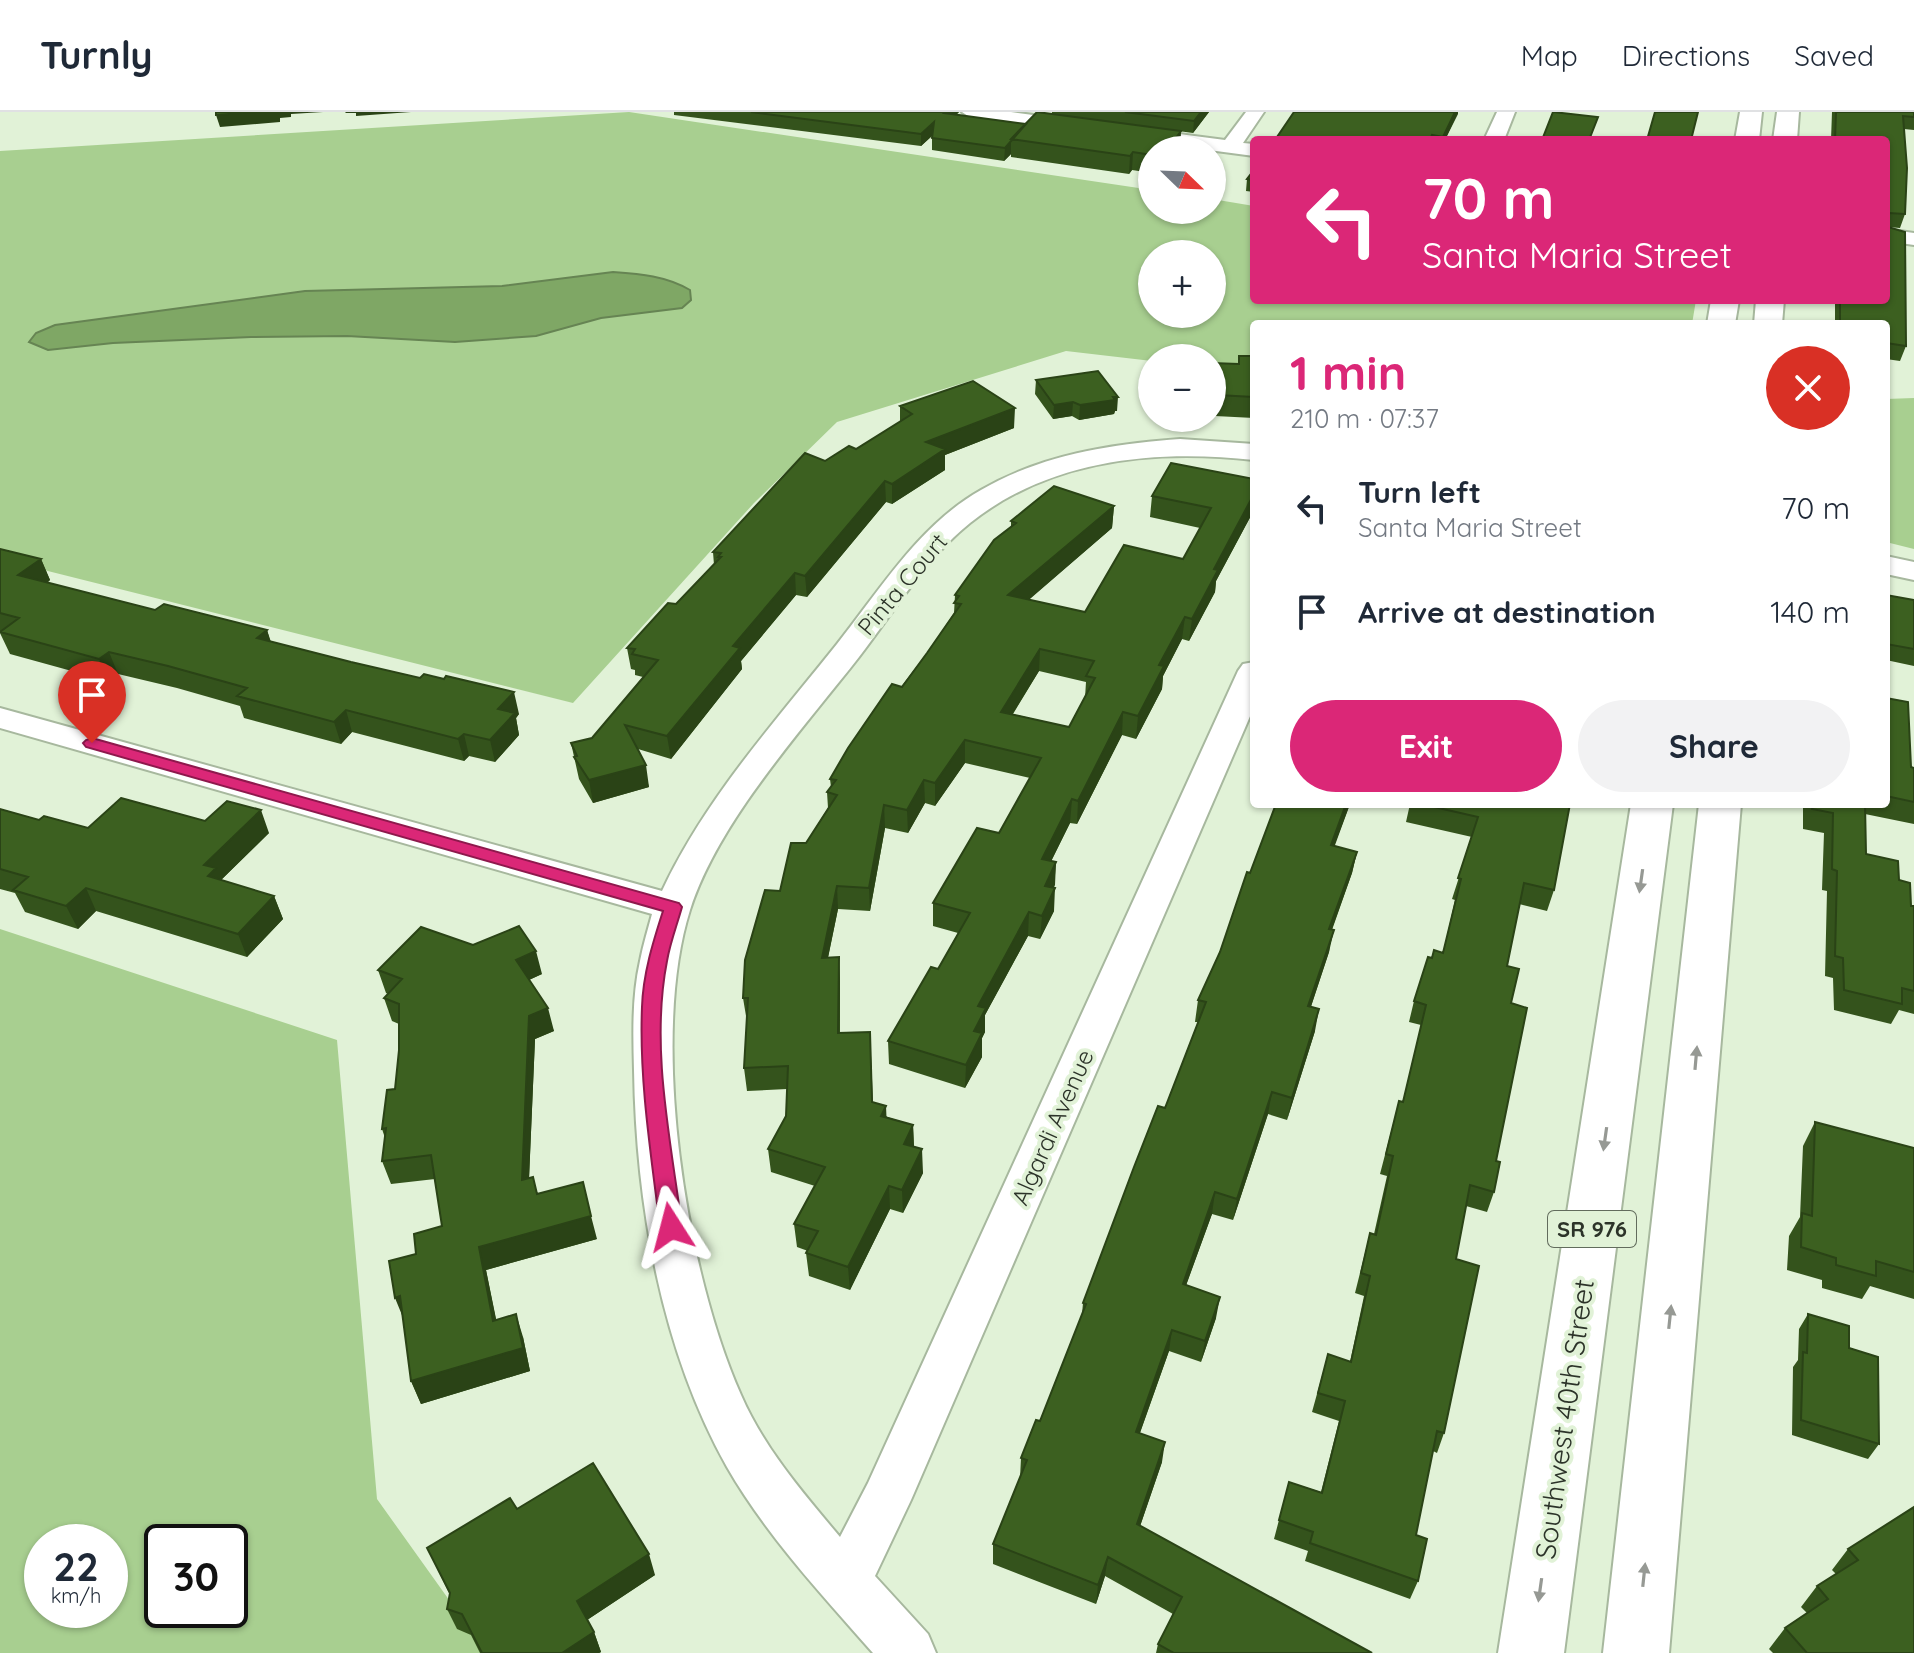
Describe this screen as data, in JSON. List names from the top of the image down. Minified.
{"streets":{"main road":["SR 976","Southwest 40th Street"],"street":["Pinta Court","Algardi Avenue"]},"crossings":[["Pinta Court","Algardi Avenue"]],"north":"bottom right","page":{"header":"Turnly","nav":["Map","Directions","Saved"],"map_buttons":["+","−"],"turn":["70 m","Santa Maria Street"],"heading":["1 min","210 m · 07:37"],"list":[{"name":"Turn left","note":"Santa Maria Street","value":"70 m"},{"name":"Arrive at destination","value":"140 m"}],"buttons":["Exit","Share"],"speed":"22 km/h","limit":"30"}}
